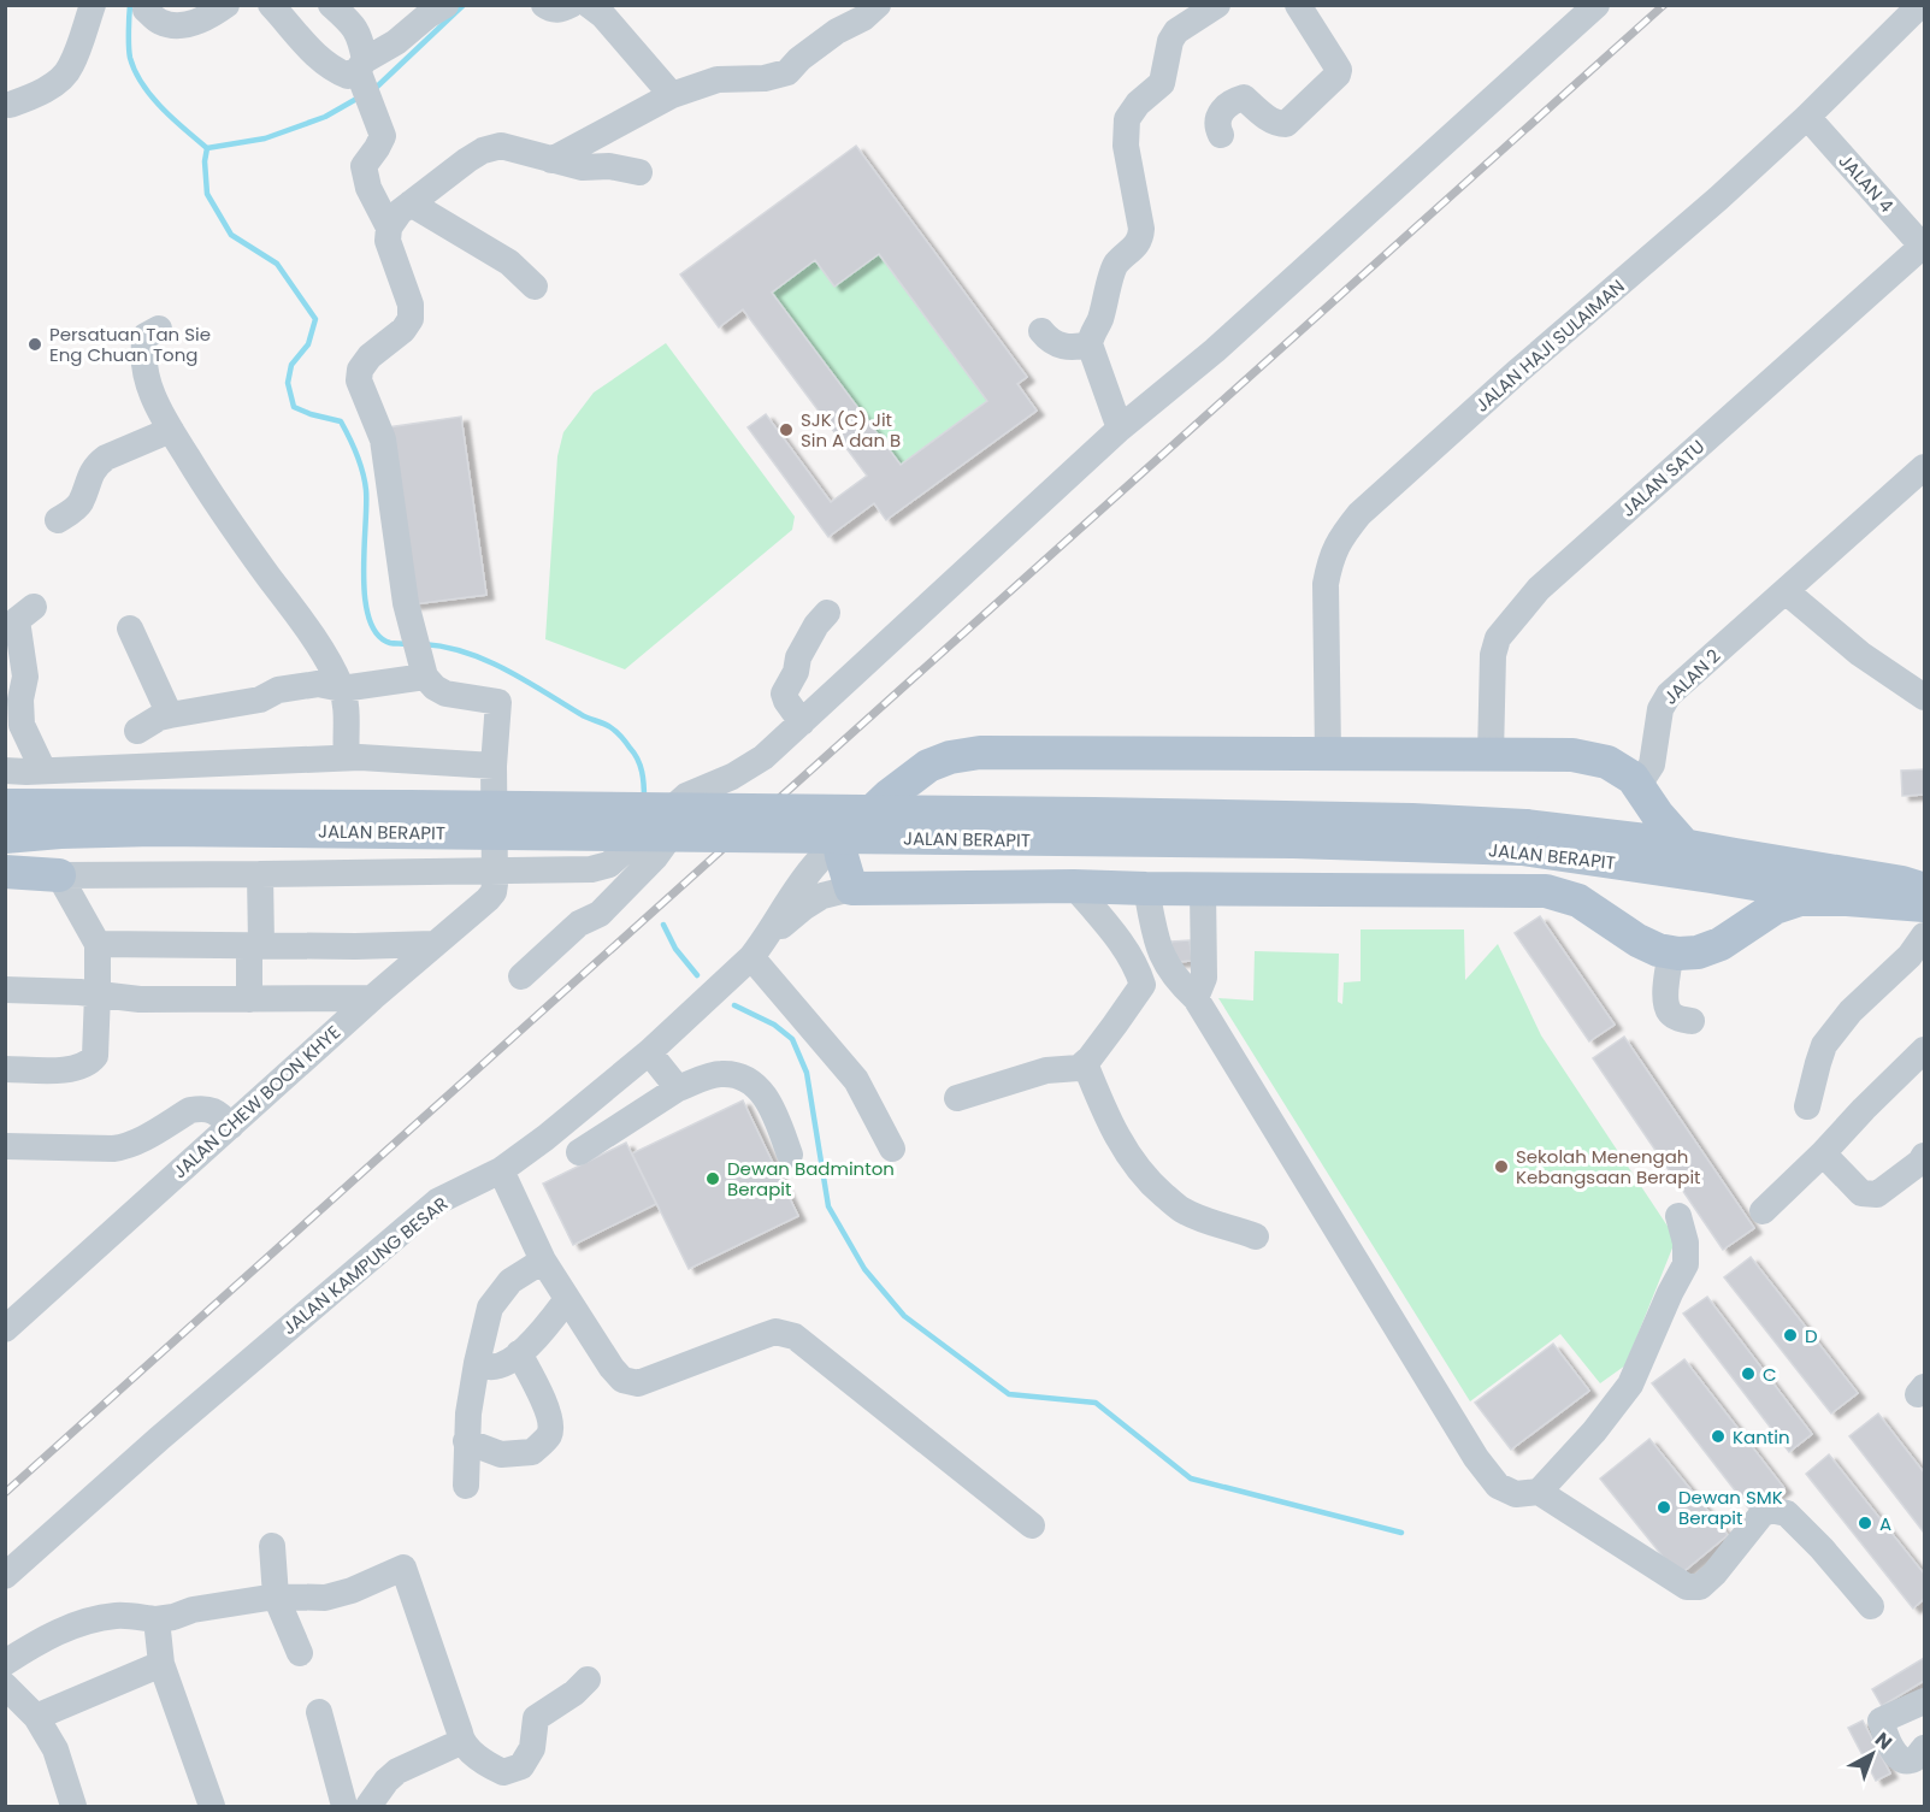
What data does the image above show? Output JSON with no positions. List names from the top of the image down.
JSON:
{
  "streets": {
    "main road": ["JALAN BERAPIT"],
    "street": [
      "JALAN 4",
      "JALAN HAJI SULAIMAN",
      "JALAN SATU",
      "JALAN 2",
      "JALAN CHEW BOON KHYE",
      "JALAN KAMPUNG BESAR"
    ]
  },
  "crossings": [
    ["JALAN 4", "JALAN HAJI SULAIMAN"],
    ["JALAN 4", "JALAN SATU"]
  ],
  "places": [
    "Persatuan Tan Sie Eng Chuan Tong",
    "SJK (C) Jit Sin A dan B",
    "Sekolah Menengah Kebangsaan Berapit",
    "Dewan Badminton Berapit",
    "D",
    "C",
    "Kantin",
    "Dewan SMK Berapit",
    "A"
  ],
  "north": "top right"
}
